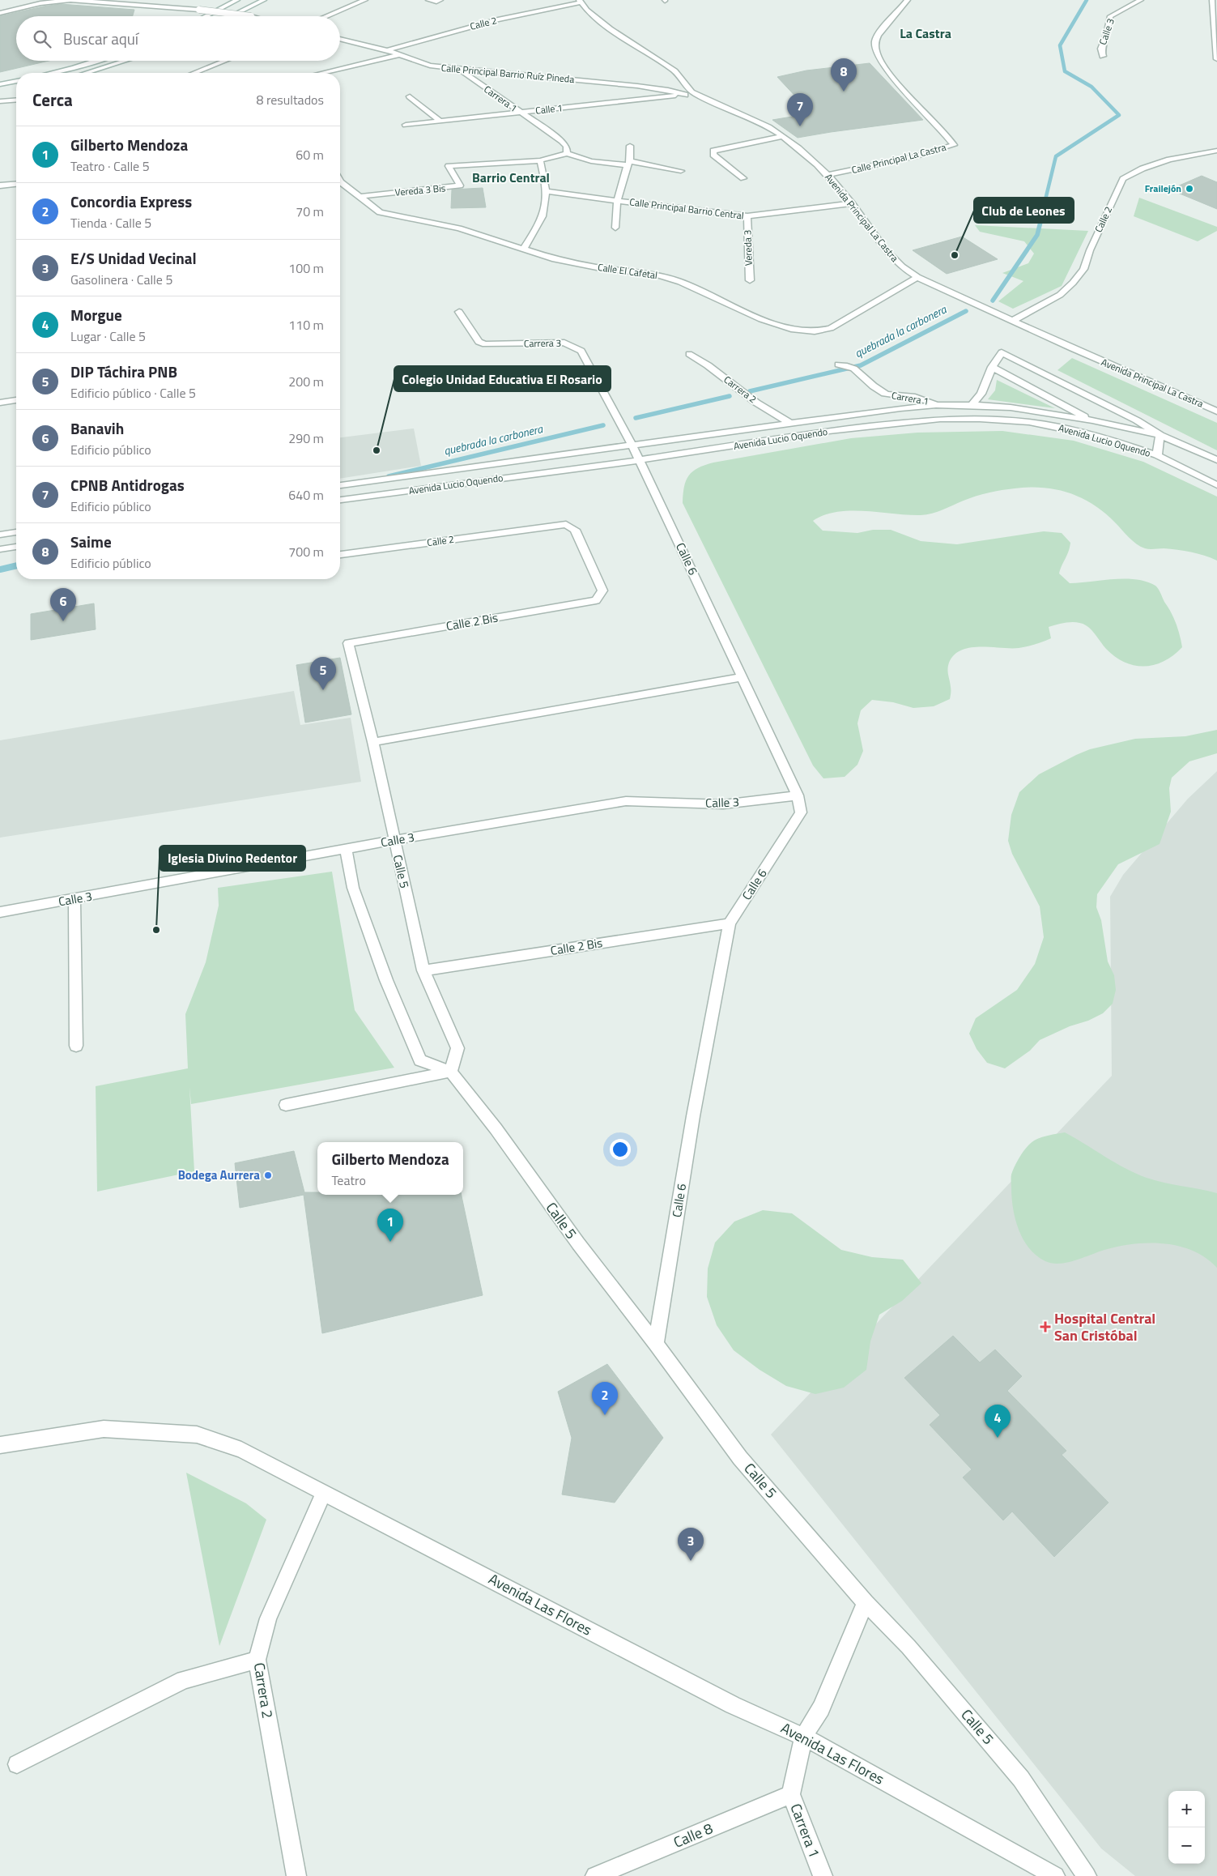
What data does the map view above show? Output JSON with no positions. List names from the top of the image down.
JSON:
{
  "streets": {
    "street": [
      "Calle 2",
      "Calle 3",
      "Calle Principal Barrio Ruíz Pineda",
      "Carrera 1",
      "Calle 1",
      "Calle Principal La Castra",
      "Vereda 3 Bis",
      "Calle Principal Barrio Central",
      "Avenida Principal La Castra",
      "Vereda 3",
      "Calle El Cafetal",
      "Carrera 3",
      "Carrera 2",
      "Avenida Lucio Oquendo",
      "Calle 6",
      "Calle 2 Bis",
      "Calle 5",
      "Avenida Las Flores",
      "Calle 8"
    ]
  },
  "crossings": [
    ["Calle 2", "Calle Principal Barrio Ruíz Pineda"],
    ["Calle 2", "Avenida Principal La Castra"],
    ["Calle 2", "Calle 2 Bis"],
    ["Calle 3", "Calle 6"],
    ["Calle 3", "Calle 5"],
    ["Calle Principal Barrio Ruíz Pineda", "Carrera 1"],
    ["Calle Principal Barrio Ruíz Pineda", "Calle 1"],
    ["Carrera 1", "Calle 1"],
    ["Carrera 1", "Avenida Lucio Oquendo"],
    ["Carrera 1", "Avenida Las Flores"],
    ["Carrera 1", "Calle 8"],
    ["Calle 1", "Avenida Principal La Castra"],
    ["Calle Principal La Castra", "Avenida Principal La Castra"],
    ["Vereda 3 Bis", "Calle El Cafetal"],
    ["Calle Principal Barrio Central", "Avenida Principal La Castra"],
    ["Calle Principal Barrio Central", "Vereda 3"],
    ["Avenida Principal La Castra", "Calle El Cafetal"],
    ["Carrera 3", "Avenida Lucio Oquendo"],
    ["Carrera 2", "Avenida Lucio Oquendo"],
    ["Carrera 2", "Avenida Las Flores"],
    ["Avenida Lucio Oquendo", "Calle 6"],
    ["Calle 6", "Calle 2 Bis"],
    ["Calle 6", "Calle 5"],
    ["Calle 2 Bis", "Calle 5"]
  ],
  "districts": ["La Castra", "Barrio Central"],
  "water": ["quebrada la carbonera"],
  "places": {
    "other": [
      "Frailejón",
      "Club de Leones",
      "Colegio Unidad Educativa El Rosario",
      "Iglesia Divino Redentor",
      "Bodega Aurrera"
    ],
    "health": ["Hospital Central San Cristóbal"]
  },
  "page": {
    "search": "Buscar aquí",
    "pins": [
      "8",
      "7",
      "6",
      "5",
      "1",
      "2",
      "4",
      "3"
    ],
    "heading": ["Cerca", "8 resultados"],
    "list": [
      {
        "mark": "1",
        "name": "Gilberto Mendoza",
        "note": "Teatro · Calle 5",
        "value": "60 m"
      },
      {
        "mark": "2",
        "name": "Concordia Express",
        "note": "Tienda · Calle 5",
        "value": "70 m"
      },
      {
        "mark": "3",
        "name": "E/S Unidad Vecinal",
        "note": "Gasolinera · Calle 5",
        "value": "100 m"
      },
      {
        "mark": "4",
        "name": "Morgue",
        "note": "Lugar · Calle 5",
        "value": "110 m"
      },
      {
        "mark": "5",
        "name": "DIP Táchira PNB",
        "note": "Edificio público · Calle 5",
        "value": "200 m"
      },
      {
        "mark": "6",
        "name": "Banavih",
        "note": "Edificio público",
        "value": "290 m"
      },
      {
        "mark": "7",
        "name": "CPNB Antidrogas",
        "note": "Edificio público",
        "value": "640 m"
      },
      {
        "mark": "8",
        "name": "Saime",
        "note": "Edificio público",
        "value": "700 m"
      }
    ],
    "popup": ["Gilberto Mendoza", "Teatro"],
    "map_buttons": ["+", "−"]
  }
}
